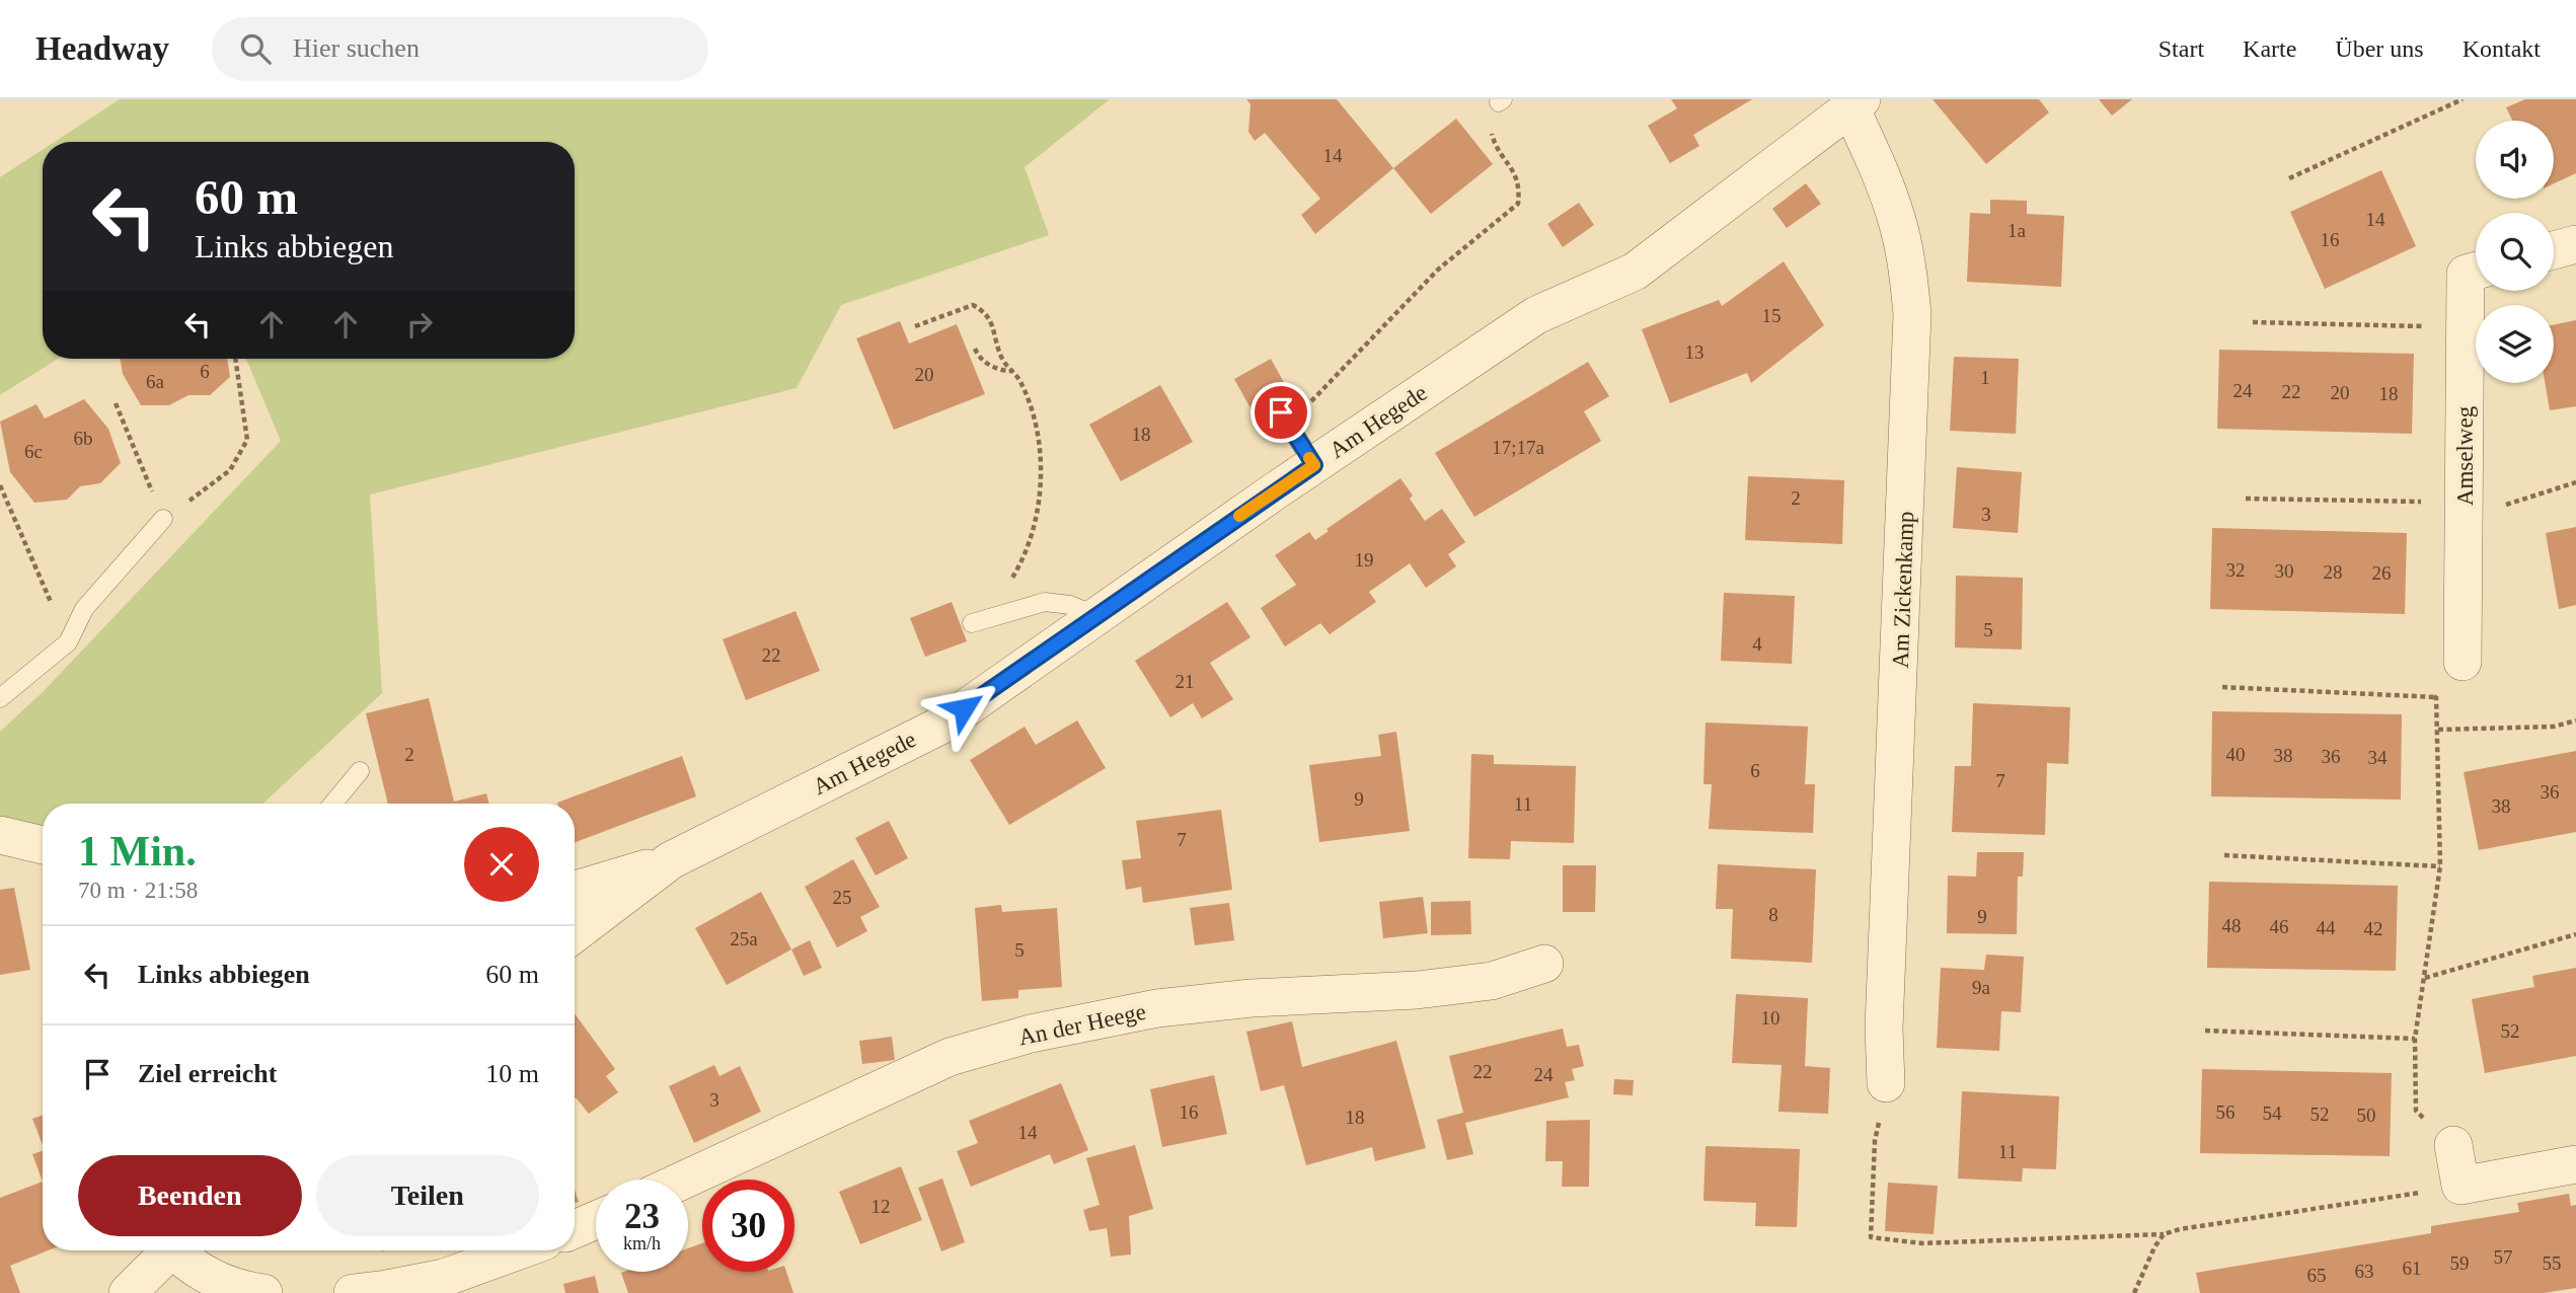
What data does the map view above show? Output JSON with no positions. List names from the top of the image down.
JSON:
{
  "streets": {
    "street": [
      "Am Hegede",
      "Amselweg",
      "Am Zickenkamp",
      "An der Heege"
    ]
  },
  "crossings": [
    ["Am Hegede", "Am Zickenkamp"]
  ],
  "house_numbers": [
    "14",
    "14",
    "1a",
    "16",
    "15",
    "13",
    "6",
    "20",
    "1",
    "6a",
    "24",
    "22",
    "20",
    "18",
    "18",
    "6b",
    "17;17a",
    "6c",
    "2",
    "3",
    "19",
    "32",
    "30",
    "28",
    "26",
    "5",
    "4",
    "22",
    "21",
    "2",
    "40",
    "38",
    "36",
    "34",
    "6",
    "7",
    "36",
    "9",
    "11",
    "38",
    "7",
    "25",
    "8",
    "9",
    "48",
    "46",
    "44",
    "42",
    "25a",
    "5",
    "9a",
    "10",
    "52",
    "22",
    "24",
    "3",
    "16",
    "56",
    "54",
    "52",
    "50",
    "18",
    "14",
    "11",
    "12",
    "57",
    "59",
    "55",
    "61",
    "63",
    "65"
  ],
  "page": {
    "header": "Headway",
    "search": "Hier suchen",
    "nav": [
      "Start",
      "Karte",
      "Über uns",
      "Kontakt"
    ],
    "turn": ["60 m", "Links abbiegen"],
    "heading": ["1 Min.", "70 m · 21:58"],
    "list": [
      {
        "name": "Links abbiegen",
        "value": "60 m"
      },
      {
        "name": "Ziel erreicht",
        "value": "10 m"
      }
    ],
    "buttons": ["Beenden", "Teilen"],
    "speed": "23 km/h",
    "limit": "30"
  }
}
